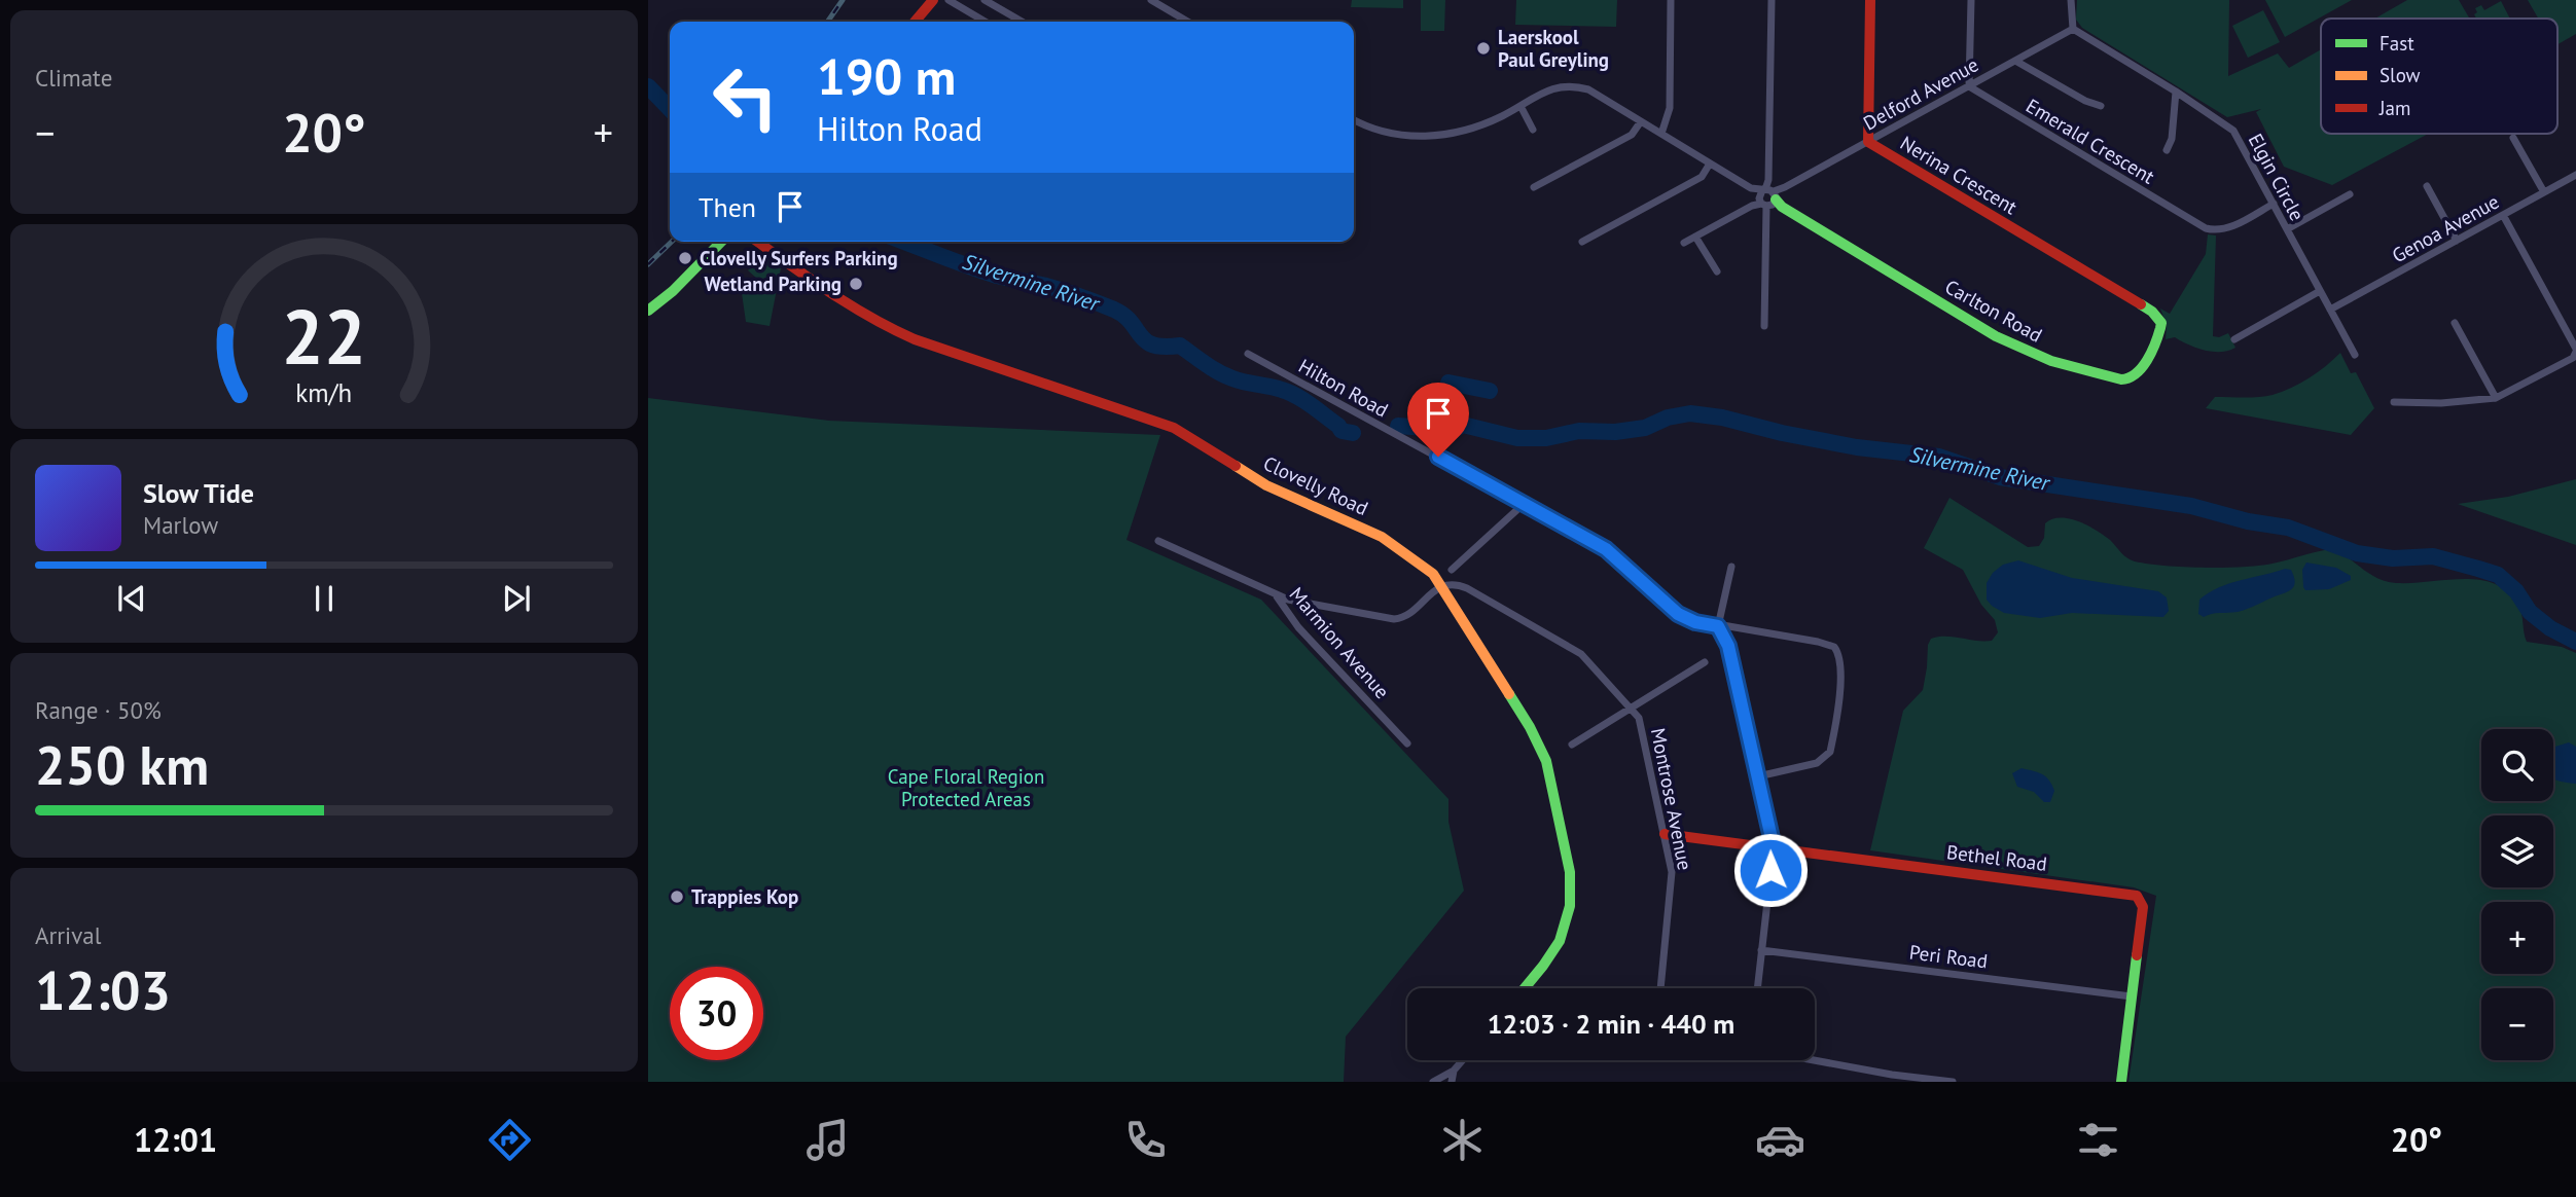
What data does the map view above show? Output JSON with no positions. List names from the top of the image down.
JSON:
{
  "streets": {
    "street": [
      "Delford Avenue",
      "Emerald Crescent",
      "Nerina Crescent",
      "Elgin Circle",
      "Genoa Avenue",
      "Carlton Road",
      "Hilton Road",
      "Clovelly Road",
      "Marmion Avenue",
      "Montrose Avenue",
      "Bethel Road",
      "Peri Road"
    ]
  },
  "crossings": [
    ["Delford Avenue", "Emerald Crescent"],
    ["Delford Avenue", "Nerina Crescent"],
    ["Delford Avenue", "Elgin Circle"],
    ["Delford Avenue", "Carlton Road"],
    ["Emerald Crescent", "Elgin Circle"],
    ["Nerina Crescent", "Carlton Road"],
    ["Elgin Circle", "Genoa Avenue"],
    ["Clovelly Road", "Montrose Avenue"],
    ["Montrose Avenue", "Bethel Road"],
    ["Bethel Road", "Peri Road"]
  ],
  "water": ["Silvermine River"],
  "parks": ["Cape Floral Region Protected Areas"],
  "places": [
    "Laerskool Paul Greyling",
    "Clovelly Surfers Parking",
    "Wetland Parking",
    "Trappies Kop"
  ],
  "legend": ["Fast", "Slow", "Jam"],
  "page": {
    "tile": [
      "Climate",
      ["Range · 50%", "250 km"],
      ["Arrival", "12:03"]
    ],
    "turn": ["190 m", "Hilton Road"],
    "heat": ["−", "20°", "+"],
    "then": "Then",
    "song": ["Slow Tide", "Marlow"],
    "map_buttons": ["+", "−"],
    "limit": "30",
    "trip": "12:03 · 2 min · 440 m",
    "tabs": ["12:01", "20°"],
    "gauge": ["22", "km/h"]
  }
}
